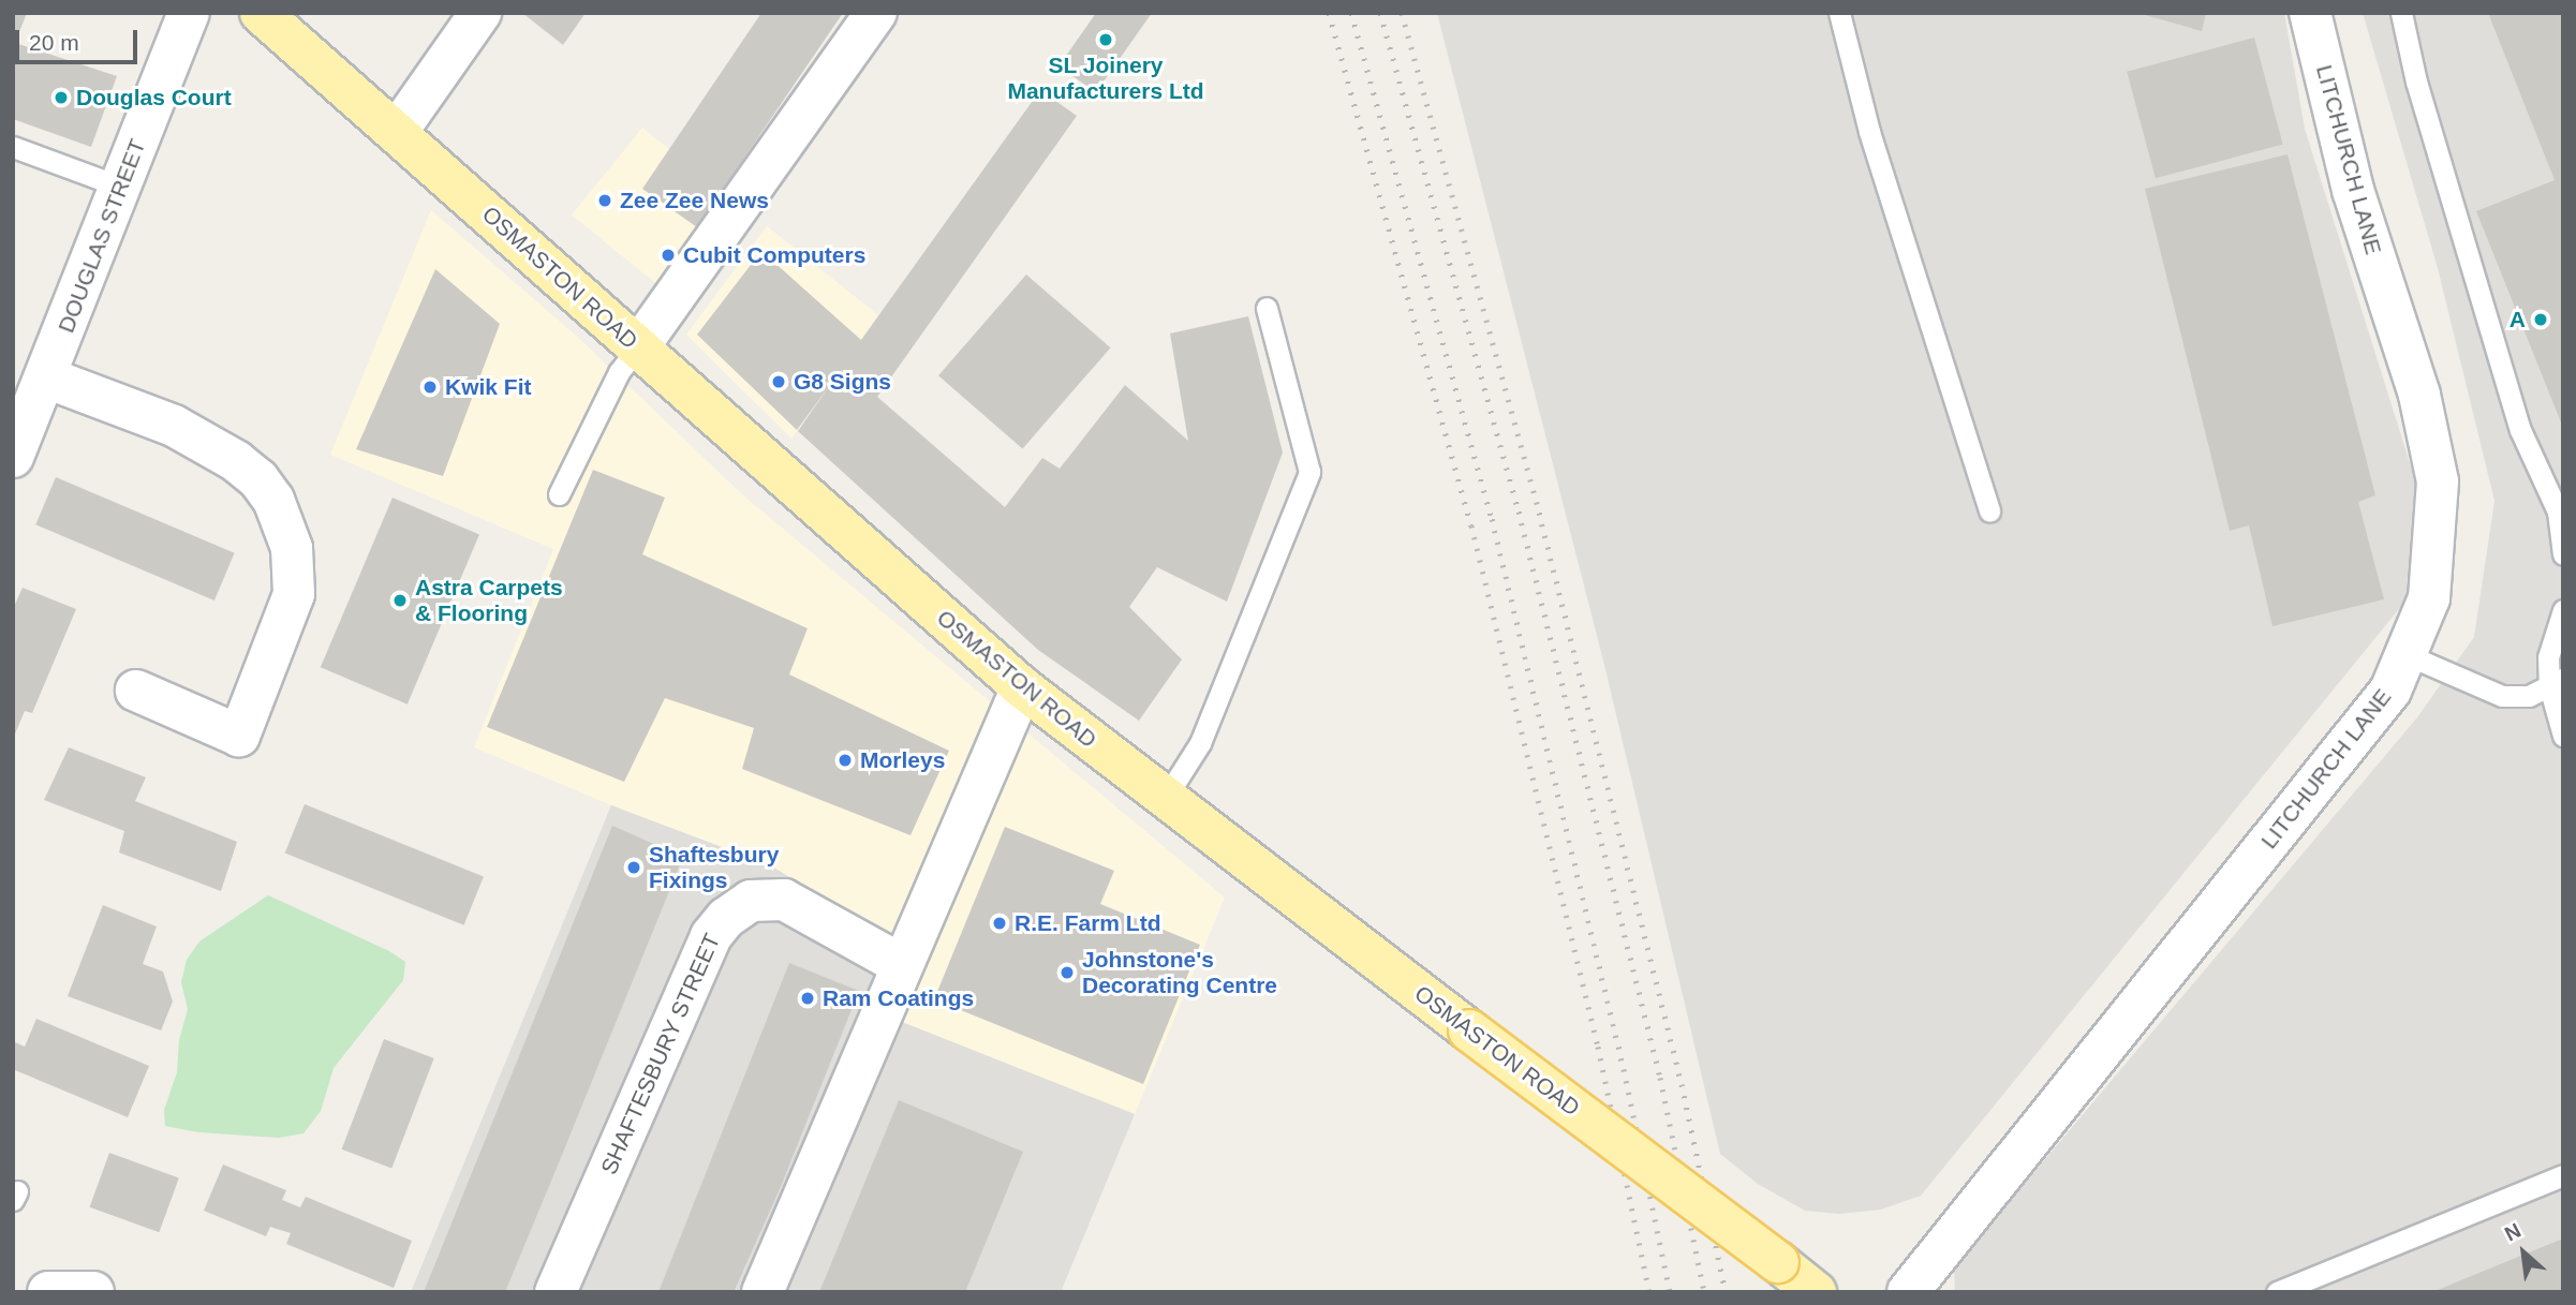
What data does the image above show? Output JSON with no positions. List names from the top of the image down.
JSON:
{
  "streets": {
    "main road": ["OSMASTON ROAD"],
    "street": ["LITCHURCH LANE", "DOUGLAS STREET", "SHAFTESBURY STREET"]
  },
  "places": [
    "SL Joinery Manufacturers Ltd",
    "Douglas Court",
    "Zee Zee News",
    "Cubit Computers",
    "A",
    "G8 Signs",
    "Kwik Fit",
    "Astra Carpets & Flooring",
    "Morleys",
    "Shaftesbury Fixings",
    "R.E. Farm Ltd",
    "Johnstone's Decorating Centre",
    "Ram Coatings"
  ],
  "scale_bar": "20 m",
  "north": "top left"
}
